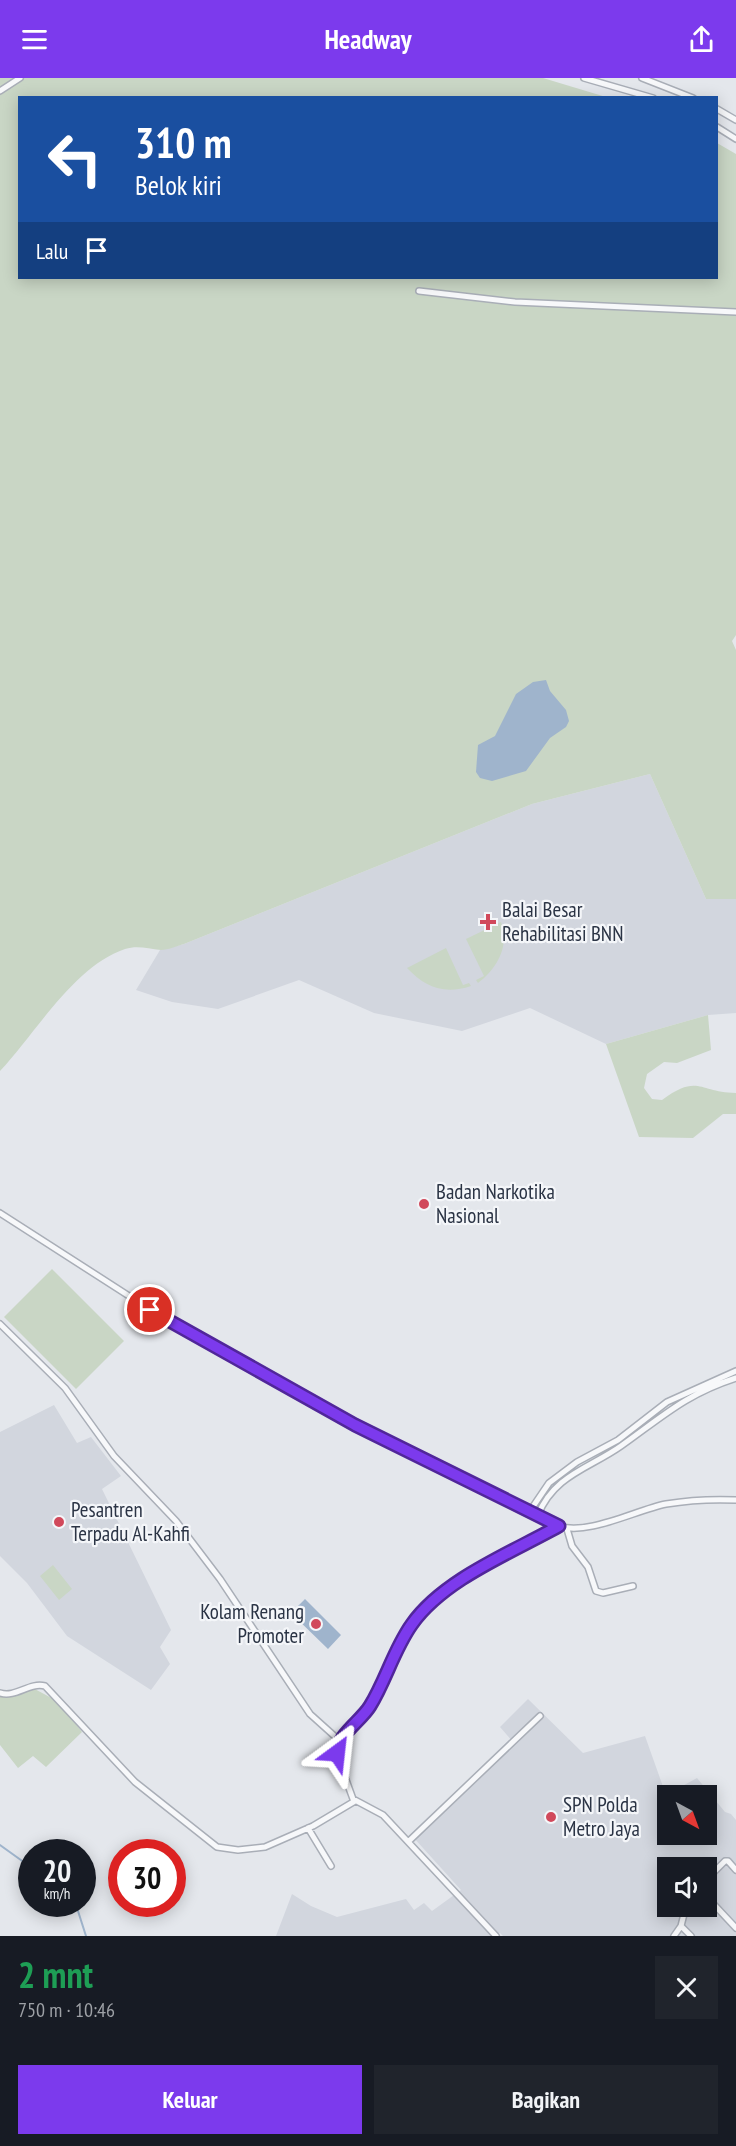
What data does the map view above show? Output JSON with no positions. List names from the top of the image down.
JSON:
{
  "places": {
    "health": ["Balai Besar Rehabilitasi BNN"],
    "other": [
      "Badan Narkotika Nasional",
      "Pesantren Terpadu Al-Kahfi",
      "Kolam Renang Promoter",
      "SPN Polda Metro Jaya"
    ]
  },
  "north": "bottom right",
  "page": {
    "header": "Headway",
    "turn": ["310 m", "Belok kiri"],
    "then": "Lalu",
    "speed": "20 km/h",
    "limit": "30",
    "heading": ["2 mnt", "750 m · 10:46"],
    "buttons": ["Keluar", "Bagikan"]
  }
}
